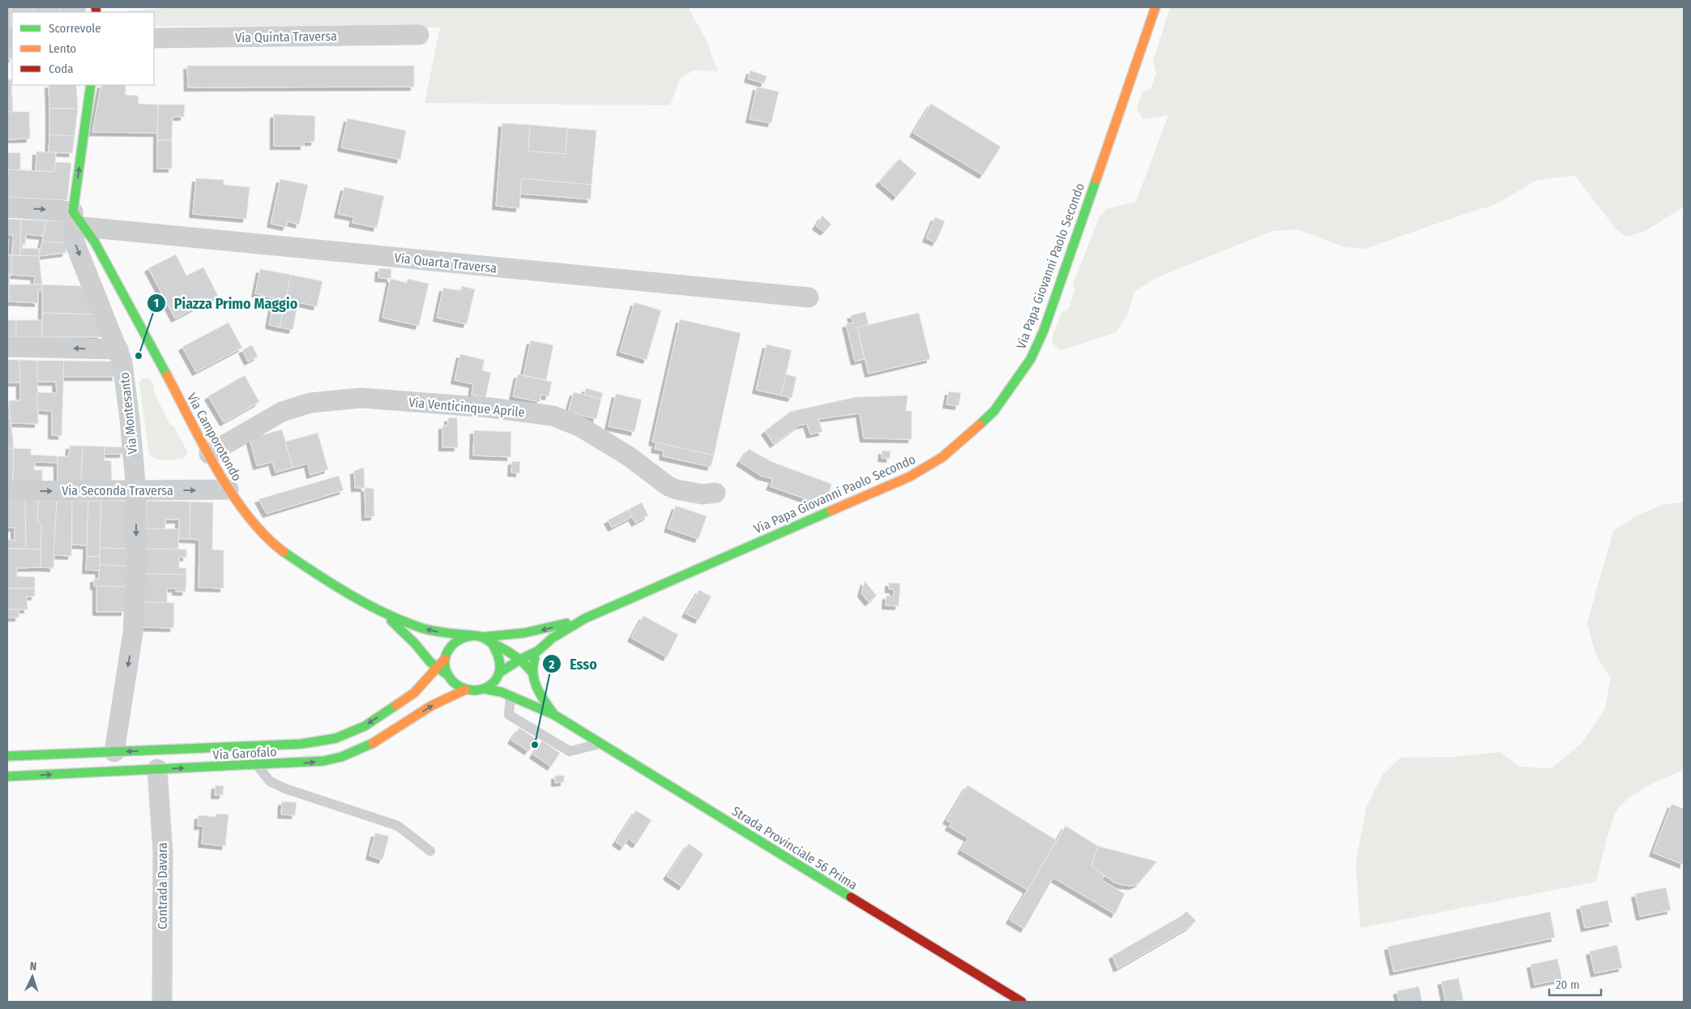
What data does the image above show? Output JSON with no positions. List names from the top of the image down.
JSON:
{
  "streets": {
    "main road": [
      "Via Papa Giovanni Paolo Secondo",
      "Via Montesanto",
      "Via Camporotondo",
      "Via Garofalo",
      "Strada Provinciale 56 Prima"
    ],
    "street": [
      "Via Quinta Traversa",
      "Via Quarta Traversa",
      "Via Venticinque Aprile",
      "Via Seconda Traversa",
      "Contrada Davara"
    ]
  },
  "crossings": [
    ["Via Quarta Traversa", "Via Montesanto"],
    ["Via Quarta Traversa", "Via Camporotondo"],
    ["Via Venticinque Aprile", "Via Camporotondo"],
    ["Via Montesanto", "Via Camporotondo"],
    ["Via Montesanto", "Via Seconda Traversa"],
    ["Via Montesanto", "Via Garofalo"],
    ["Via Camporotondo", "Via Seconda Traversa"],
    ["Via Garofalo", "Contrada Davara"]
  ],
  "places": ["Piazza Primo Maggio", "Esso"],
  "legend": ["Scorrevole", "Lento", "Coda"],
  "scale_bar": "20 m",
  "north": "top"
}
